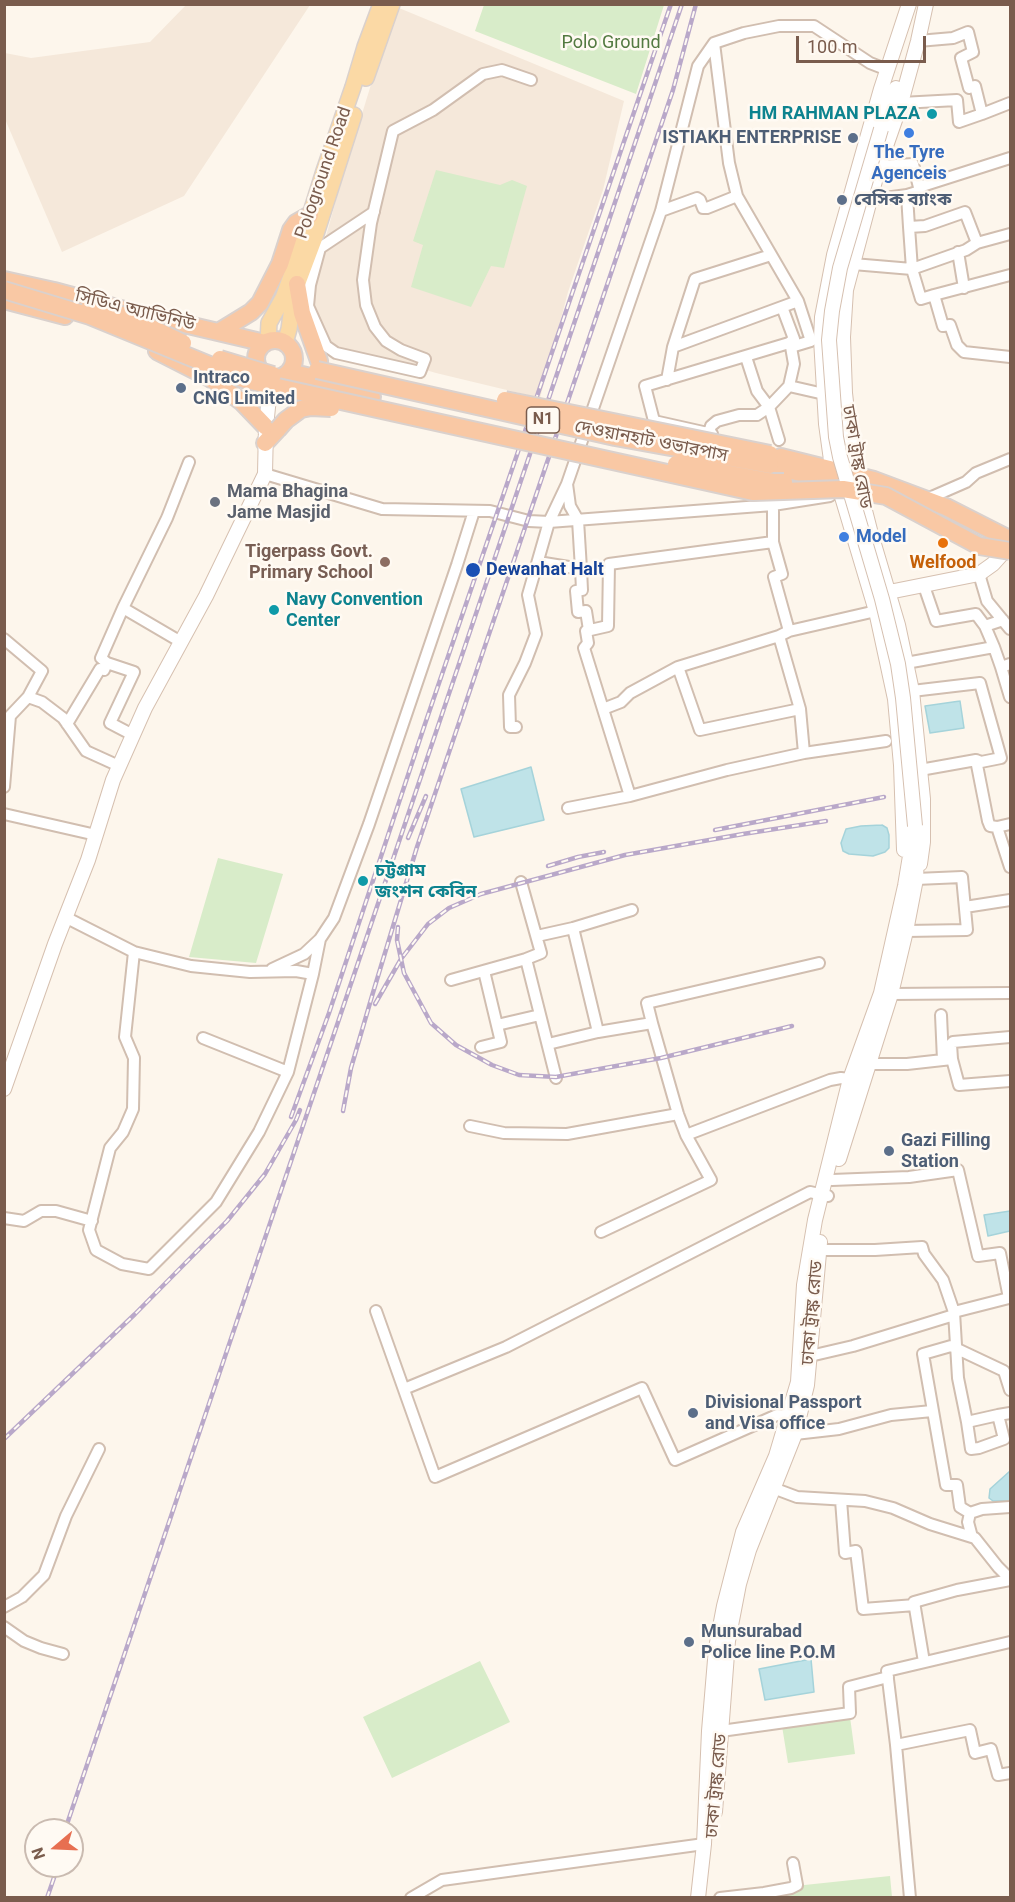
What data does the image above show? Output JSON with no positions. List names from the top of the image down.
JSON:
{
  "streets": {
    "highway": ["সিডিএ অ্যাভিনিউ", "N1", "দেওয়ানহাট ওভারপাস"],
    "main road": ["Pologround Road", "ঢাকা ট্রাঙ্ক রোড"]
  },
  "crossings": [
    ["Pologround Road", "সিডিএ অ্যাভিনিউ"],
    ["Pologround Road", "N1"],
    ["সিডিএ অ্যাভিনিউ", "N1"],
    ["N1", "দেওয়ানহাট ওভারপাস"],
    ["N1", "ঢাকা ট্রাঙ্ক রোড"],
    ["দেওয়ানহাট ওভারপাস", "ঢাকা ট্রাঙ্ক রোড"]
  ],
  "parks": ["Polo Ground"],
  "places": [
    "HM RAHMAN PLAZA",
    "The Tyre Agenceis",
    "ISTIAKH ENTERPRISE",
    "বেসিক ব্যাংক",
    "Intraco CNG Limited",
    "Mama Bhagina Jame Masjid",
    "Model",
    "Welfood",
    "Tigerpass Govt. Primary School",
    "Dewanhat Halt",
    "Navy Convention Center",
    "চট্টগ্রাম জংশন কেবিন",
    "Gazi Filling Station",
    "Divisional Passport and Visa office",
    "Munsurabad Police line P.O.M"
  ],
  "scale_bar": "100 m",
  "north": "left"
}
